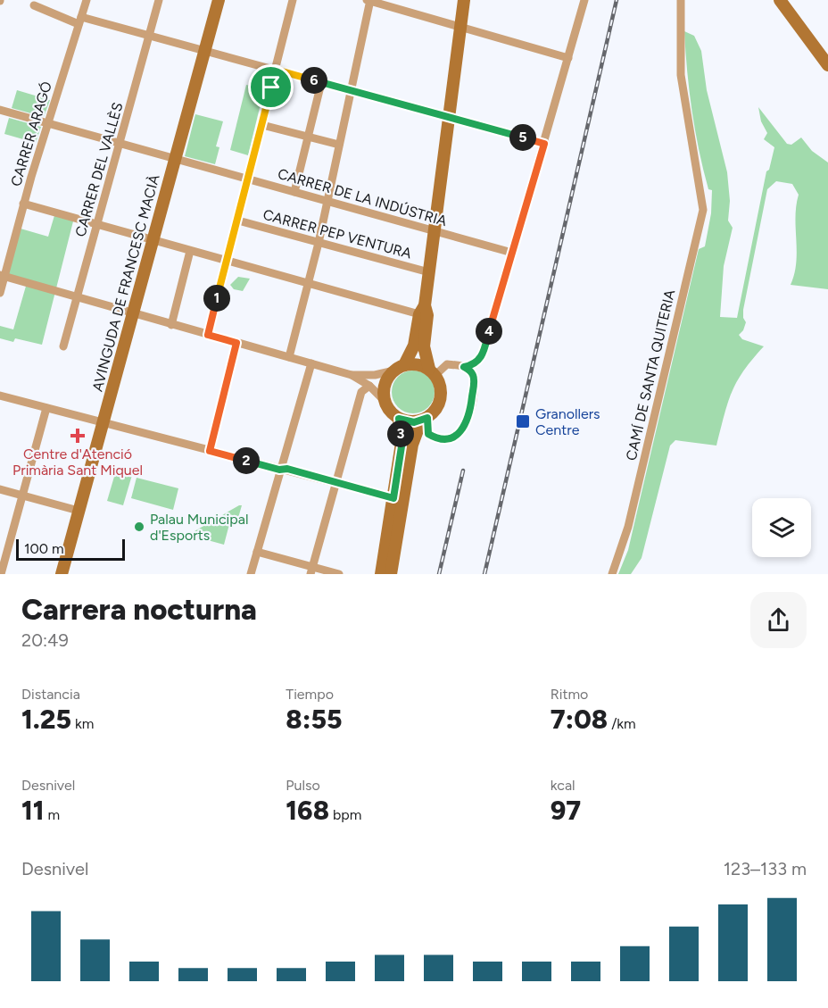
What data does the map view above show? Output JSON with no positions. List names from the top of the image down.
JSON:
{
  "streets": {
    "street": [
      "CARRER ARAGÓ",
      "CARRER DEL VALLÈS",
      "CARRER DE LA INDÚSTRIA",
      "CARRER PEP VENTURA",
      "AVINGUDA DE FRANCESC MACIÀ",
      "CAMÍ DE SANTA QUITERIA"
    ]
  },
  "crossings": [
    ["CARRER ARAGÓ", "CARRER DE LA INDÚSTRIA"],
    ["CARRER DEL VALLÈS", "CARRER DE LA INDÚSTRIA"],
    ["CARRER DE LA INDÚSTRIA", "AVINGUDA DE FRANCESC MACIÀ"]
  ],
  "places": {
    "transit": ["Granollers Centre"],
    "health": ["Centre d'Atenció Primària Sant Miquel"],
    "other": ["Palau Municipal d'Esports"]
  },
  "scale_bar": "100 m",
  "page": {
    "pins": [
      "6",
      "5",
      "1",
      "4",
      "3",
      "2"
    ],
    "scale": "100 m",
    "heading": ["Carrera nocturna", "20:49"],
    "stats": [
      ["Distancia", "1.25 km"],
      ["Tiempo", "8:55"],
      ["Ritmo", "7:08 /km"],
      ["Desnivel", "11 m"],
      ["Pulso", "168 bpm"],
      ["kcal", "97"]
    ],
    "chart": ["Desnivel", "123–133 m"]
  }
}
